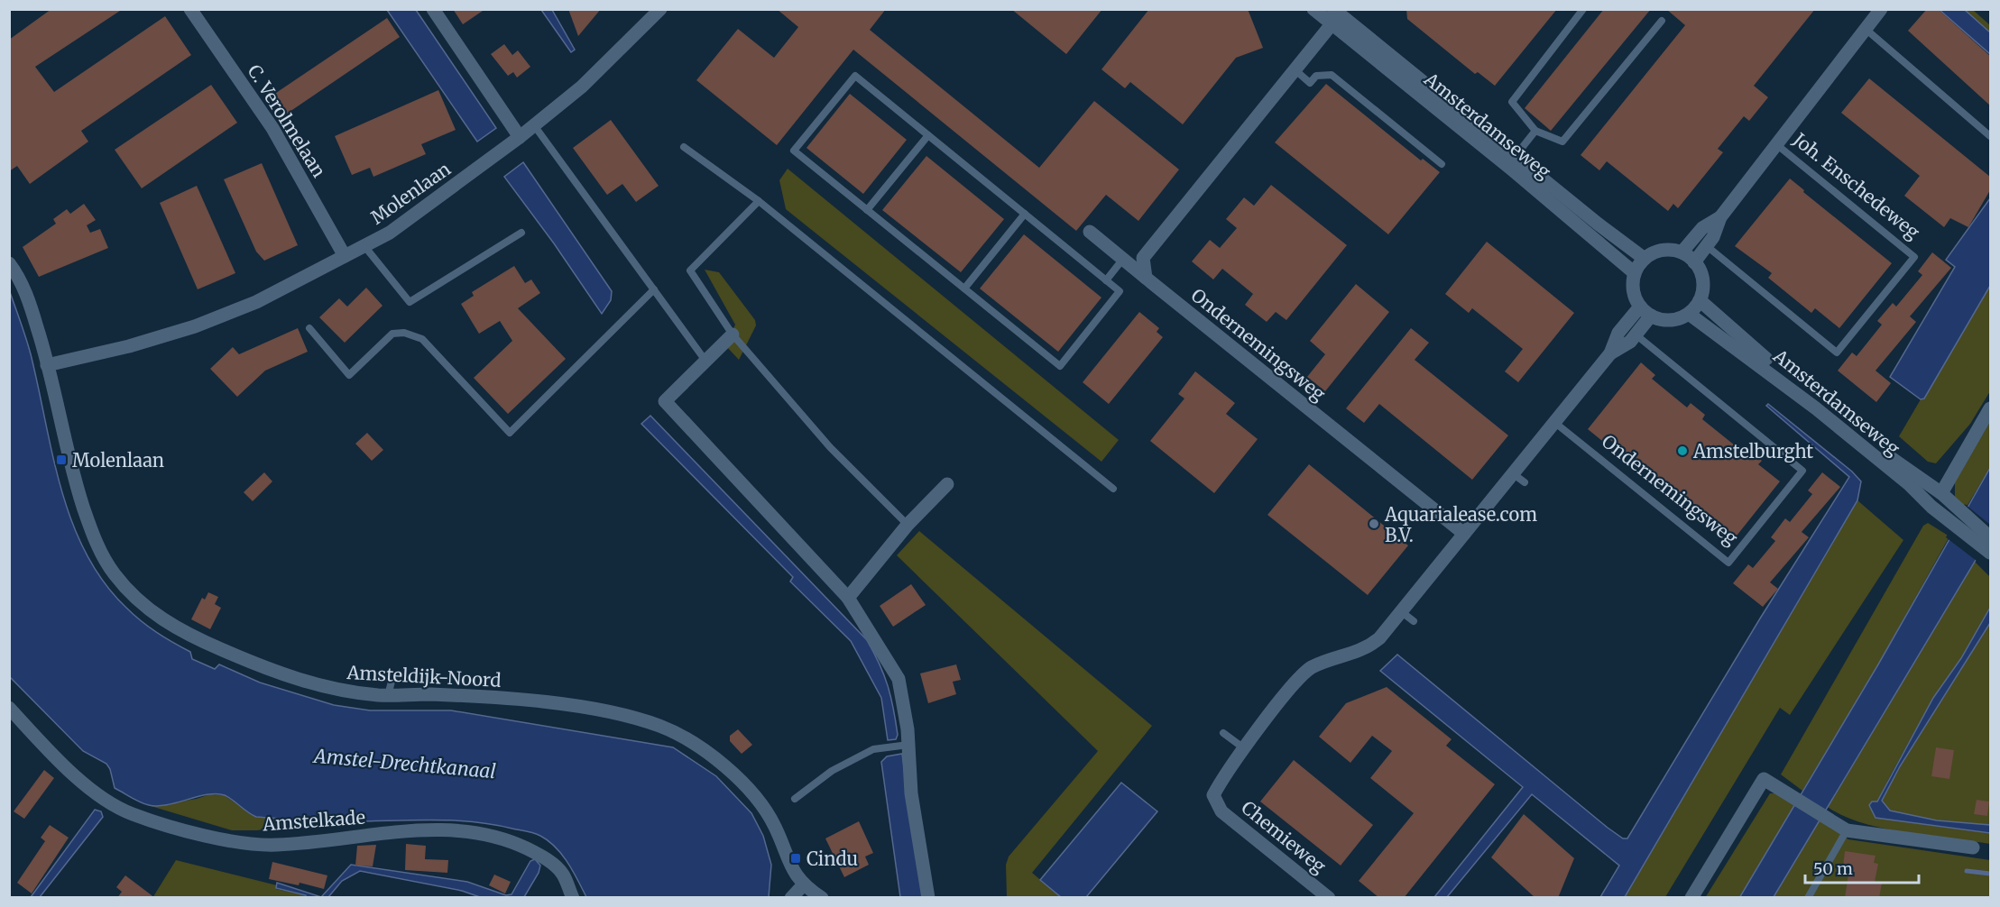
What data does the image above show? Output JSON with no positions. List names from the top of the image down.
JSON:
{
  "streets": {
    "street": [
      "C. Verolmelaan",
      "Amsterdamseweg",
      "Joh. Enschedeweg",
      "Molenlaan",
      "Ondernemingsweg",
      "Amsteldijk-Noord",
      "Amstelkade",
      "Chemieweg"
    ]
  },
  "crossings": [
    ["C. Verolmelaan", "Molenlaan"],
    ["Amsterdamseweg", "Joh. Enschedeweg"],
    ["Molenlaan", "Amsteldijk-Noord"],
    ["Ondernemingsweg", "Chemieweg"]
  ],
  "water": ["Amstel-Drechtkanaal"],
  "places": {
    "other": ["Amstelburght", "Aquarialease.com B.V."],
    "transit": ["Molenlaan", "Cindu"]
  },
  "scale_bar": "50 m"
}
